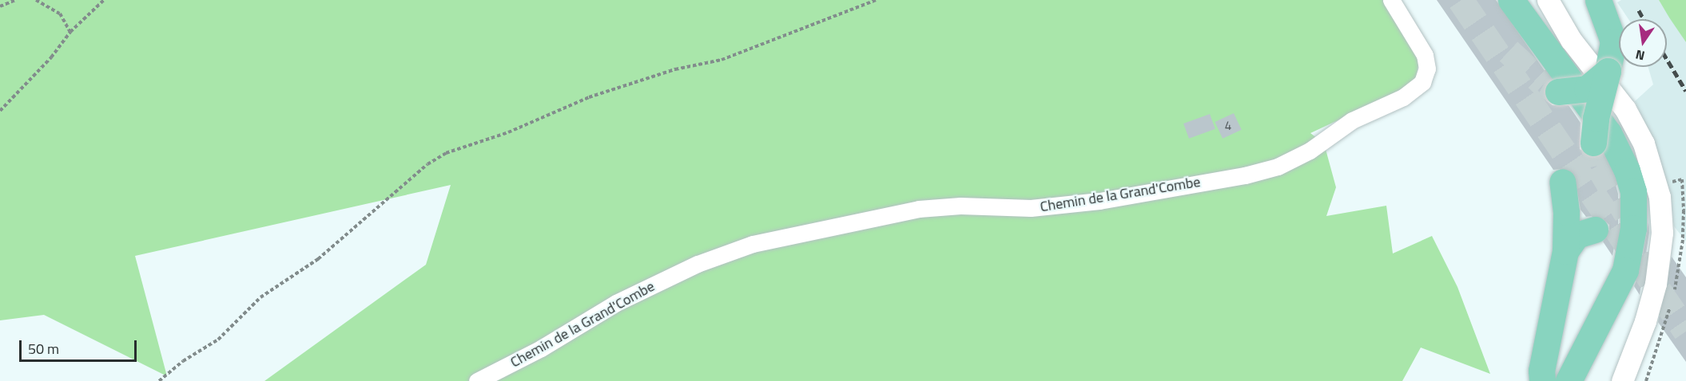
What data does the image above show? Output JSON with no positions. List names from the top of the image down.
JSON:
{
  "streets": {
    "street": ["Chemin de la Grand'Combe"]
  },
  "house_numbers": ["4"],
  "scale_bar": "50 m",
  "north": "bottom"
}
